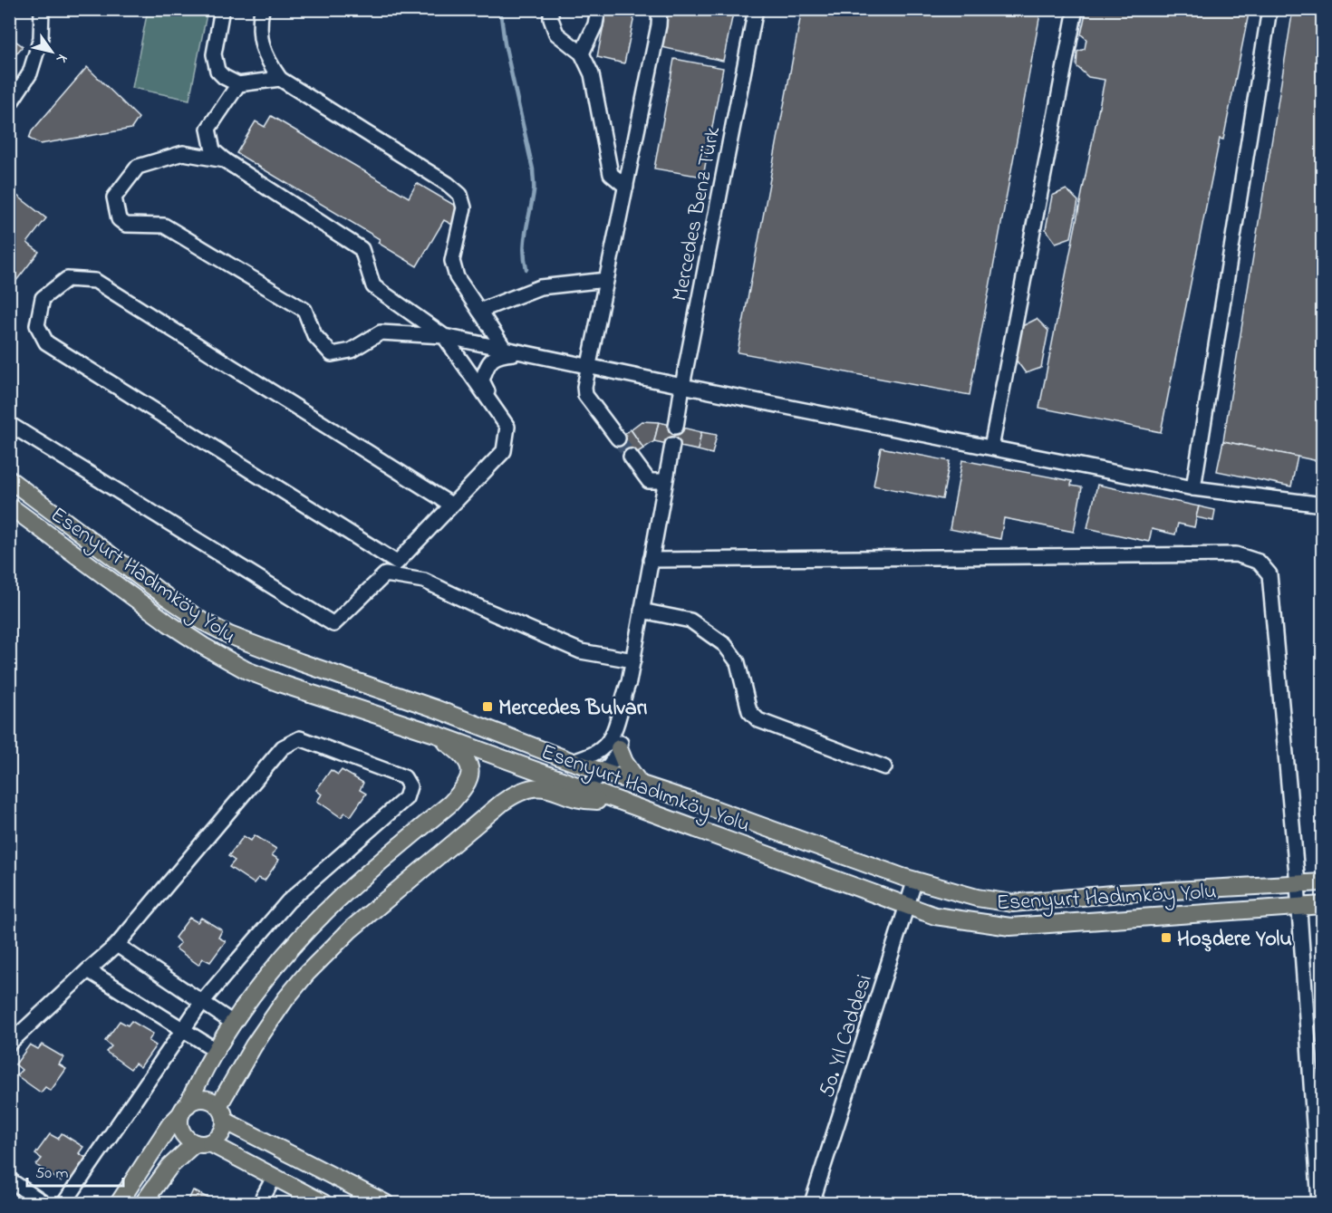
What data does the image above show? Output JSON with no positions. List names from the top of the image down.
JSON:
{
  "streets": {
    "main road": ["Esenyurt Hadımköy Yolu"],
    "street": ["Mercedes Benz Türk", "50. Yıl Caddesi"]
  },
  "crossings": [
    ["Esenyurt Hadımköy Yolu", "50. Yıl Caddesi"]
  ],
  "places": {
    "transit": ["Mercedes Bulvarı", "Hoşdere Yolu"]
  },
  "scale_bar": "50 m",
  "north": "bottom right"
}
